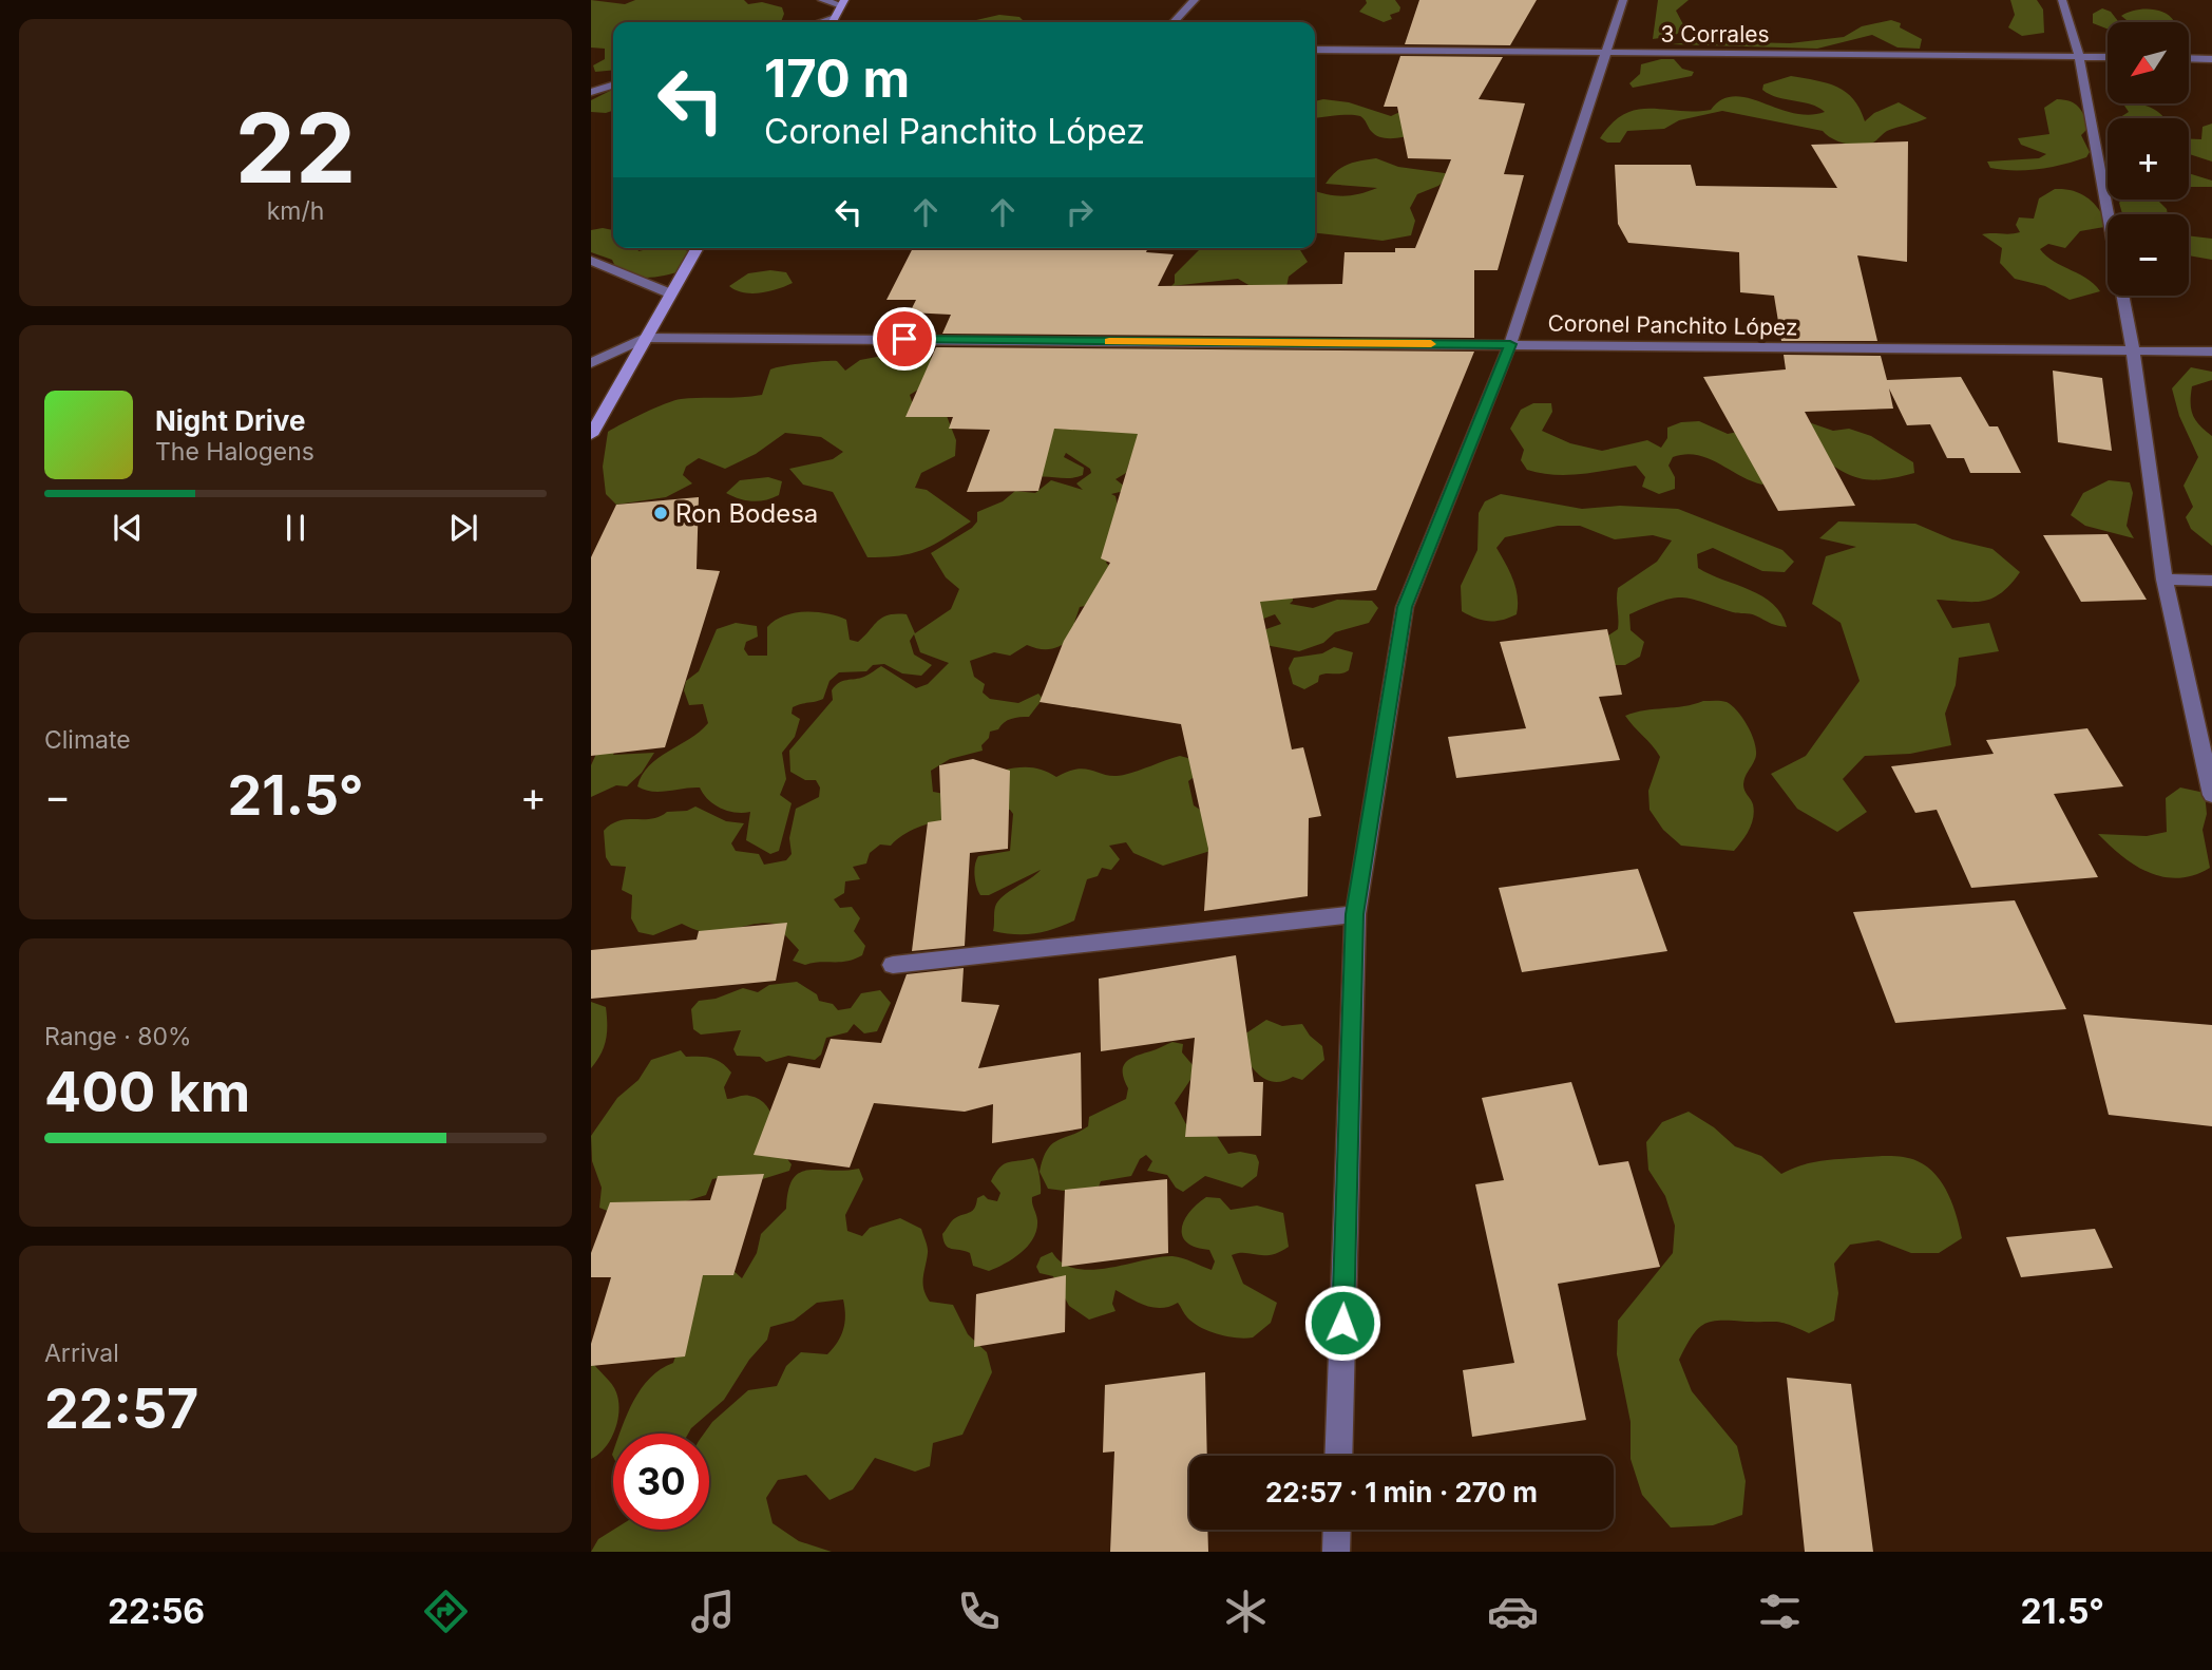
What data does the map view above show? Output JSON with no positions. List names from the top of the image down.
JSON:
{
  "streets": {
    "street": ["3 Corrales", "Coronel Panchito López"]
  },
  "places": ["Ron Bodesa"],
  "north": "bottom left",
  "page": {
    "tile": [
      ["22", "km/h"],
      "Climate",
      ["Range · 80%", "400 km"],
      ["Arrival", "22:57"]
    ],
    "map_buttons": ["+", "−"],
    "turn": ["170 m", "Coronel Panchito López"],
    "song": ["Night Drive", "The Halogens"],
    "heat": ["−", "21.5°", "+"],
    "limit": "30",
    "trip": "22:57 · 1 min · 270 m",
    "tabs": ["22:56", "21.5°"]
  }
}
